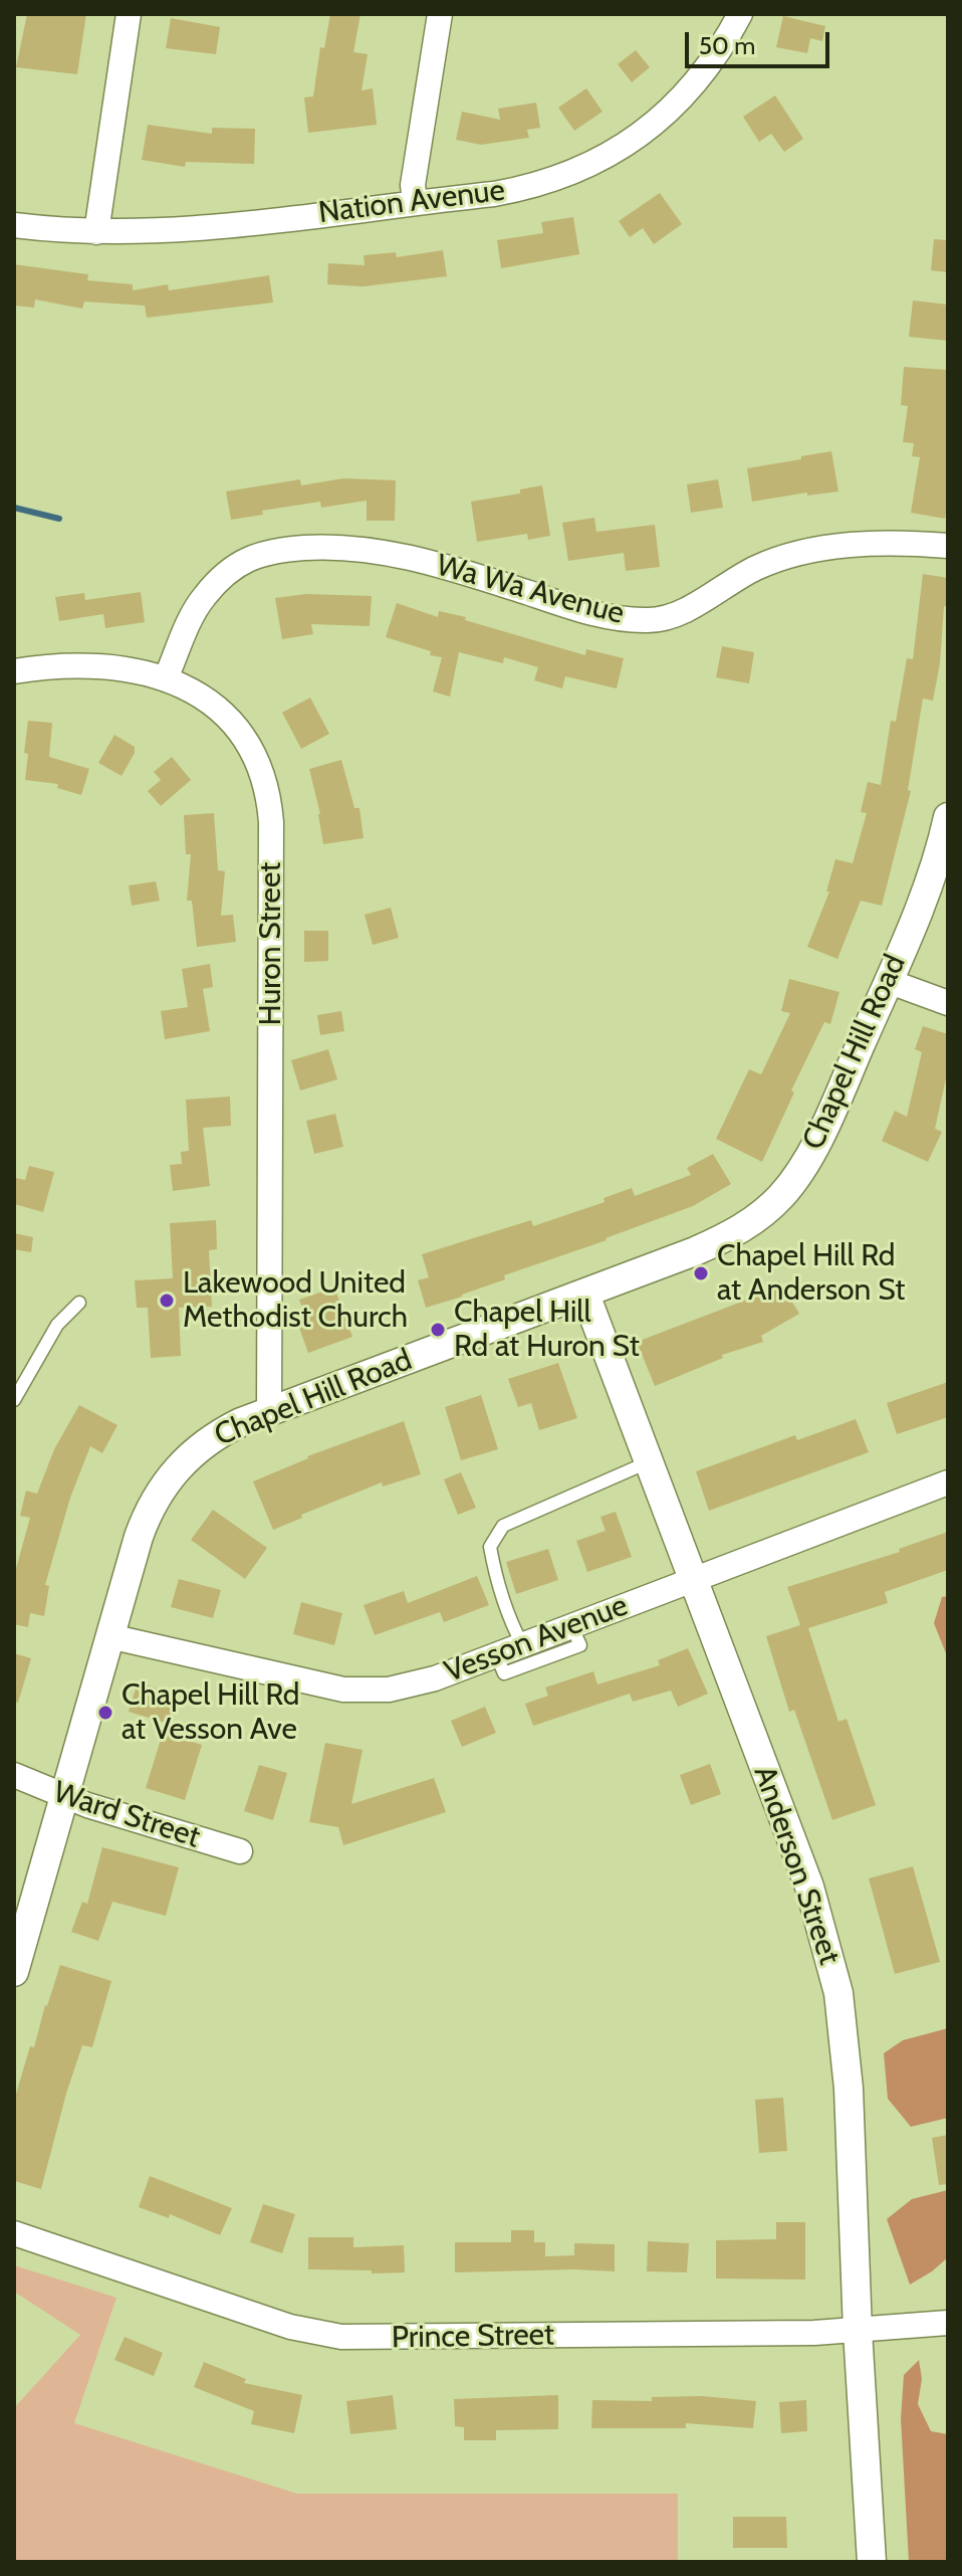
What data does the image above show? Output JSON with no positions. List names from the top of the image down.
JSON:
{
  "streets": {
    "street": [
      "Nation Avenue",
      "Wa Wa Avenue",
      "Huron Street",
      "Chapel Hill Road",
      "Vesson Avenue",
      "Ward Street",
      "Anderson Street",
      "Prince Street"
    ]
  },
  "crossings": [
    ["Wa Wa Avenue", "Huron Street"],
    ["Huron Street", "Chapel Hill Road"],
    ["Chapel Hill Road", "Vesson Avenue"],
    ["Chapel Hill Road", "Ward Street"],
    ["Chapel Hill Road", "Anderson Street"],
    ["Vesson Avenue", "Anderson Street"],
    ["Anderson Street", "Prince Street"]
  ],
  "places": [
    "Chapel Hill Rd at Anderson St",
    "Lakewood United Methodist Church",
    "Chapel Hill Rd at Huron St",
    "Chapel Hill Rd at Vesson Ave"
  ],
  "scale_bar": "50 m"
}
